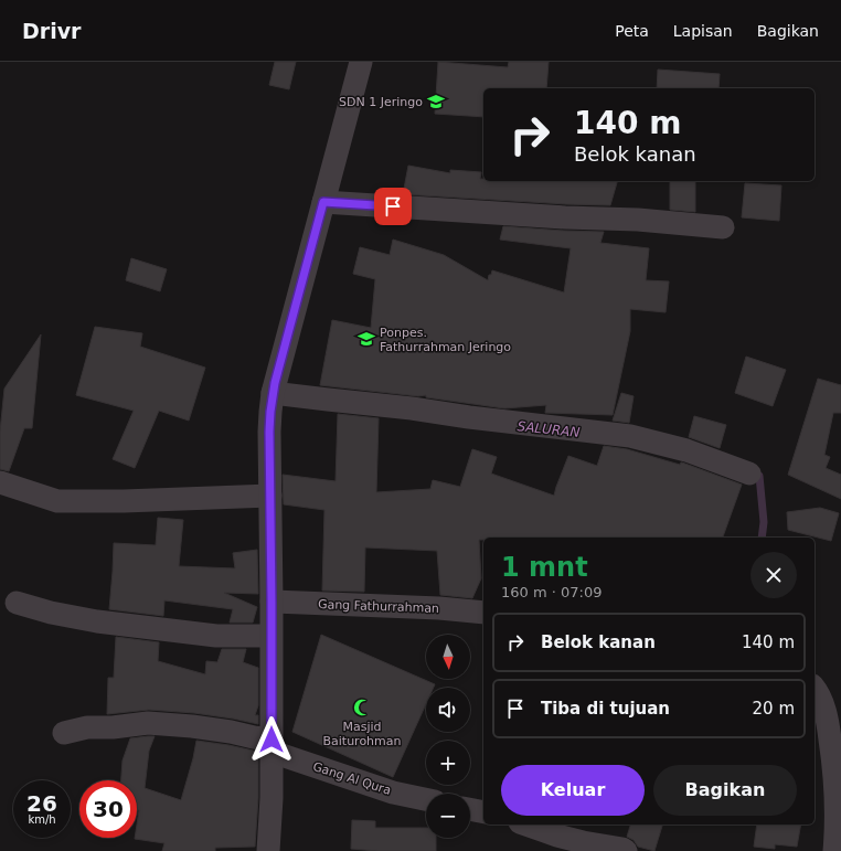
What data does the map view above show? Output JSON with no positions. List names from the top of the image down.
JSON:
{
  "streets": {
    "street": ["Gang Fathurrahman", "Gang Al Qura"]
  },
  "water": ["SALURAN"],
  "places": {
    "school or university": ["SDN 1 Jeringo", "Ponpes. Fathurrahman Jeringo"],
    "mosque": ["Masjid Baiturohman"]
  },
  "north": "bottom",
  "page": {
    "header": "Drivr",
    "nav": ["Peta", "Lapisan", "Bagikan"],
    "turn": ["140 m", "Belok kanan"],
    "heading": ["1 mnt", "160 m · 07:09"],
    "list": [
      {
        "name": "Belok kanan",
        "value": "140 m"
      },
      {
        "name": "Tiba di tujuan",
        "value": "20 m"
      }
    ],
    "map_buttons": ["+", "−"],
    "buttons": ["Keluar", "Bagikan"],
    "speed": "26 km/h",
    "limit": "30"
  }
}
